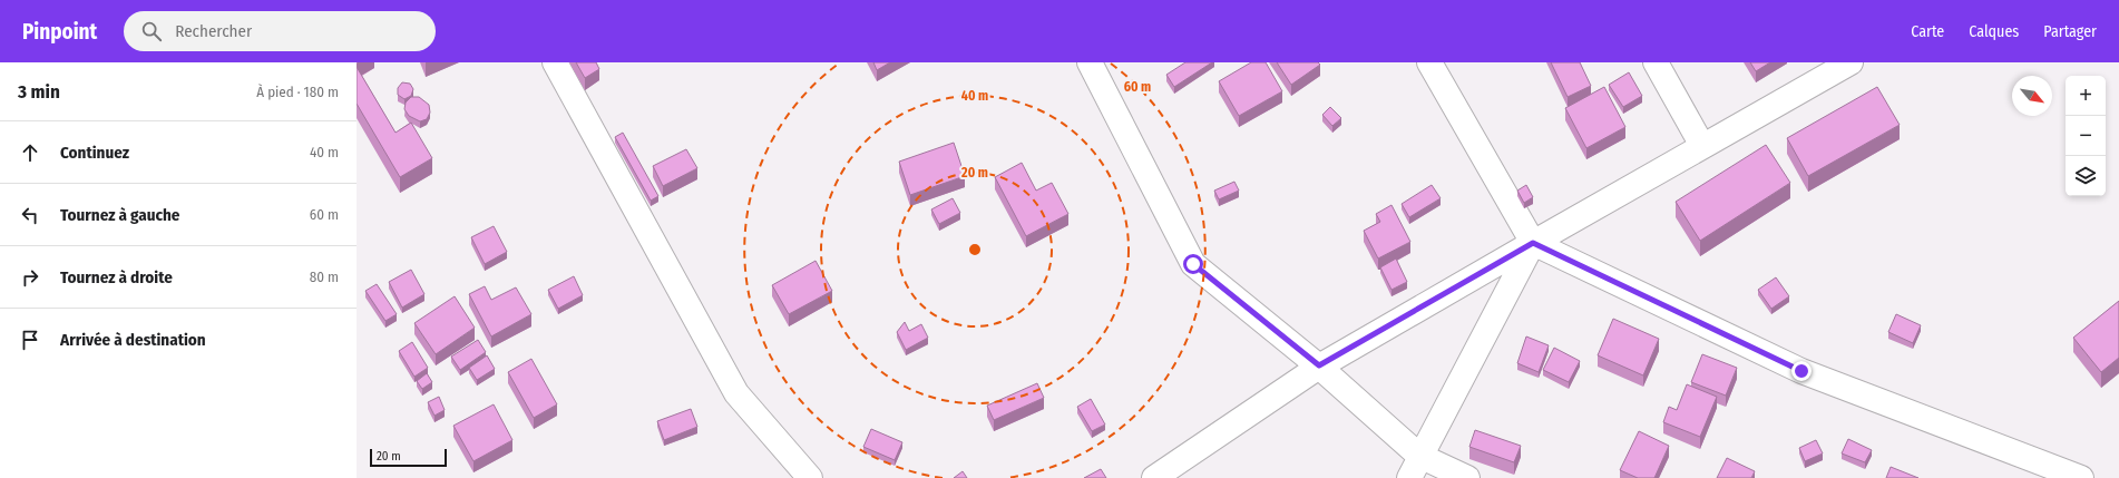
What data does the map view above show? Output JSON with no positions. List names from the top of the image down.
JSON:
{
  "scale_bar": "20 m",
  "north": "bottom right",
  "page": {
    "header": "Pinpoint",
    "search": "Rechercher",
    "nav": ["Carte", "Calques", "Partager"],
    "heading": ["3 min", "À pied · 180 m"],
    "map_buttons": ["+", "−"],
    "list": [
      ["Continuez", "40 m"],
      ["Tournez à gauche", "60 m"],
      ["Tournez à droite", "80 m"],
      "Arrivée à destination"
    ],
    "scale": "20 m"
  },
  "rings": ["60 m", "40 m", "20 m"]
}
